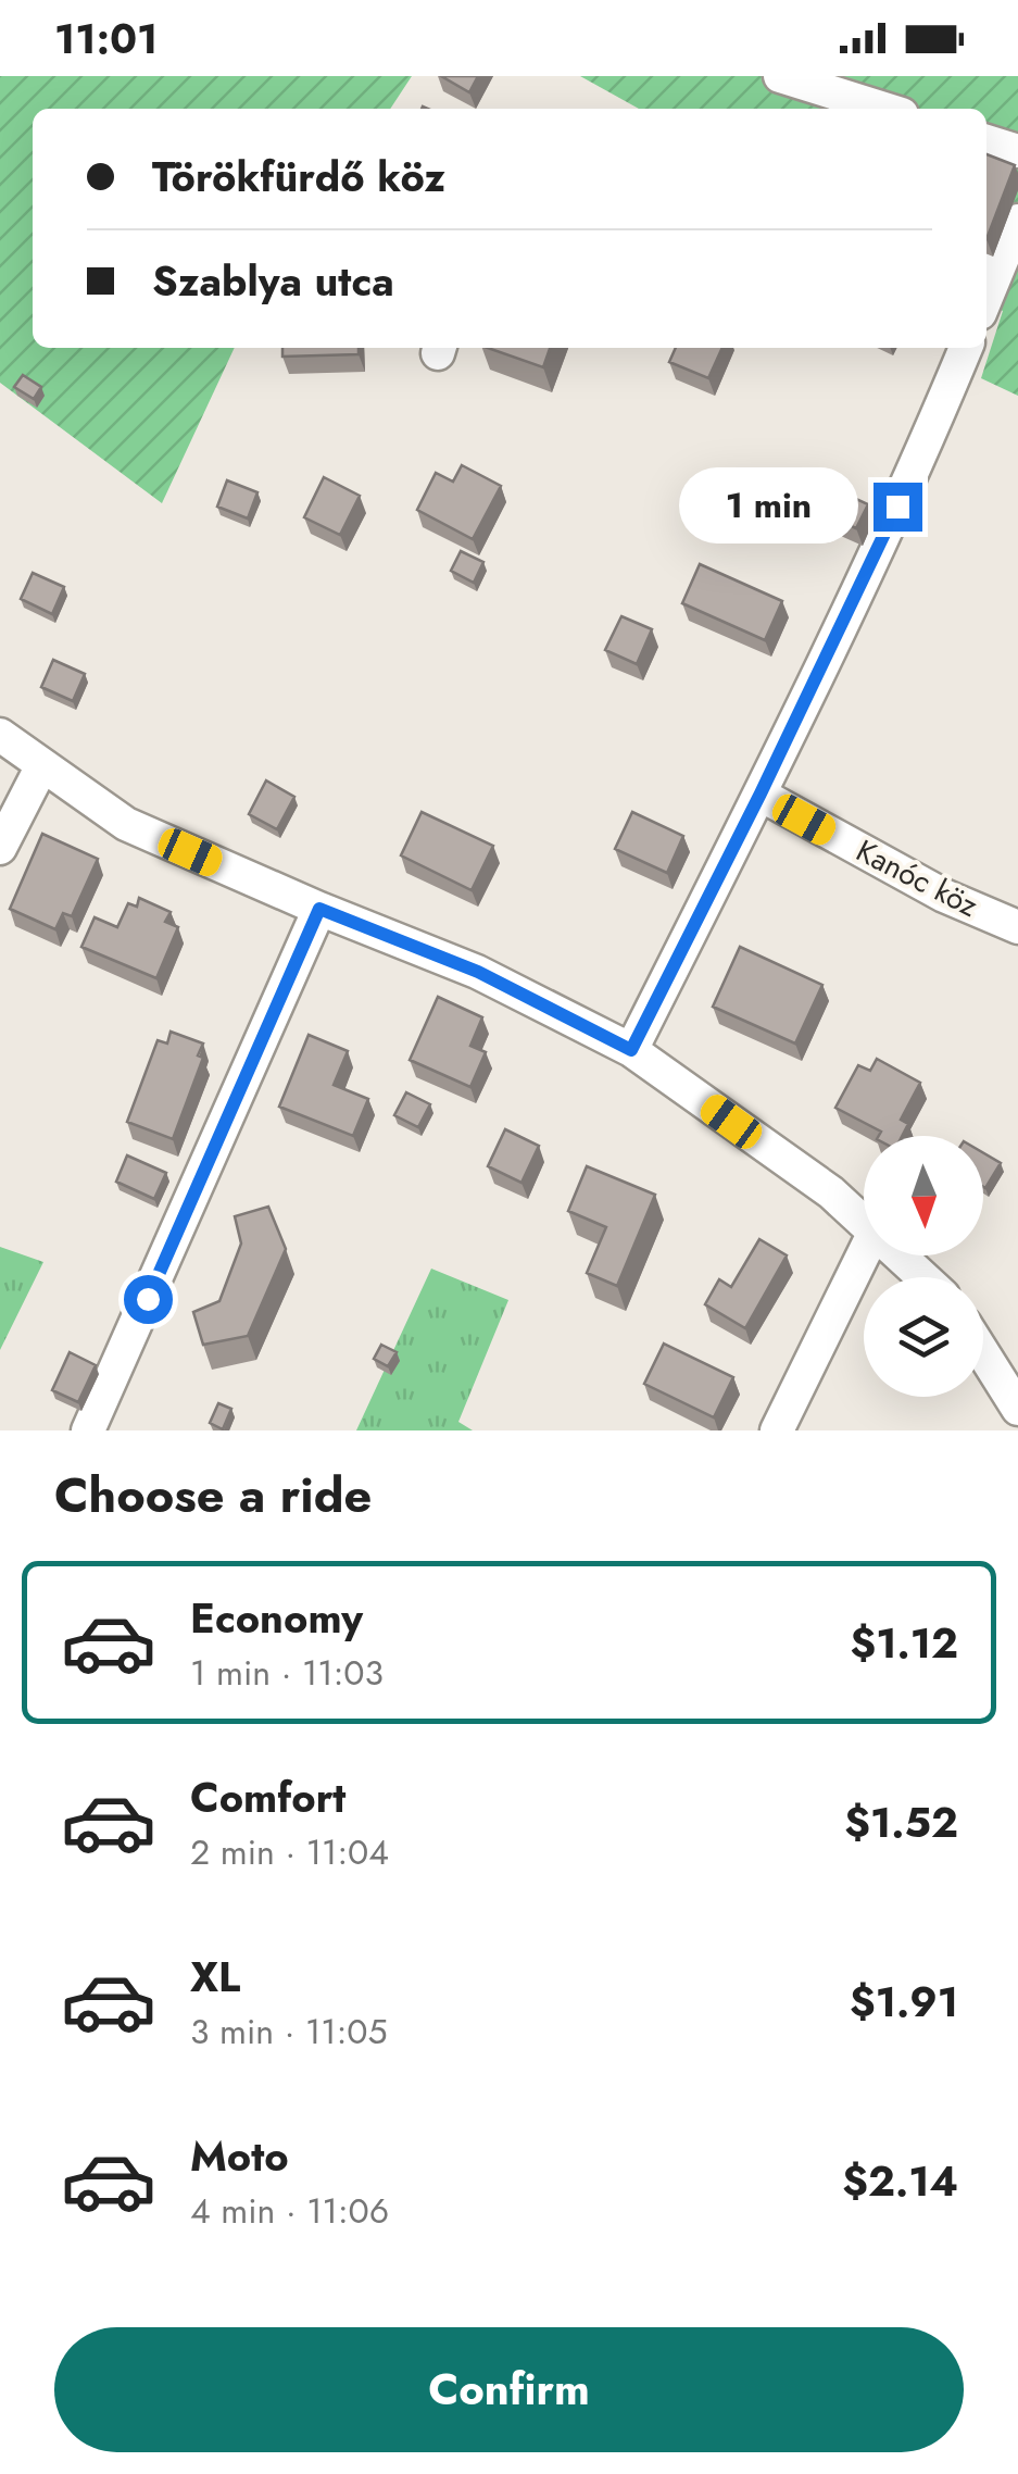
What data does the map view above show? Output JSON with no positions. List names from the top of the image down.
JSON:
{
  "streets": {
    "street": ["Kanóc köz"]
  },
  "north": "bottom",
  "page": {
    "status": "11:01",
    "banner": ["Törökfürdő köz", "Szablya utca"],
    "bubble": "1 min",
    "heading": "Choose a ride",
    "list": [
      {
        "name": "Economy",
        "note": "1 min · 11:03",
        "value": "$1.12"
      },
      {
        "name": "Comfort",
        "note": "2 min · 11:04",
        "value": "$1.52"
      },
      {
        "name": "XL",
        "note": "3 min · 11:05",
        "value": "$1.91"
      },
      {
        "name": "Moto",
        "note": "4 min · 11:06",
        "value": "$2.14"
      }
    ],
    "buttons": "Confirm"
  }
}
